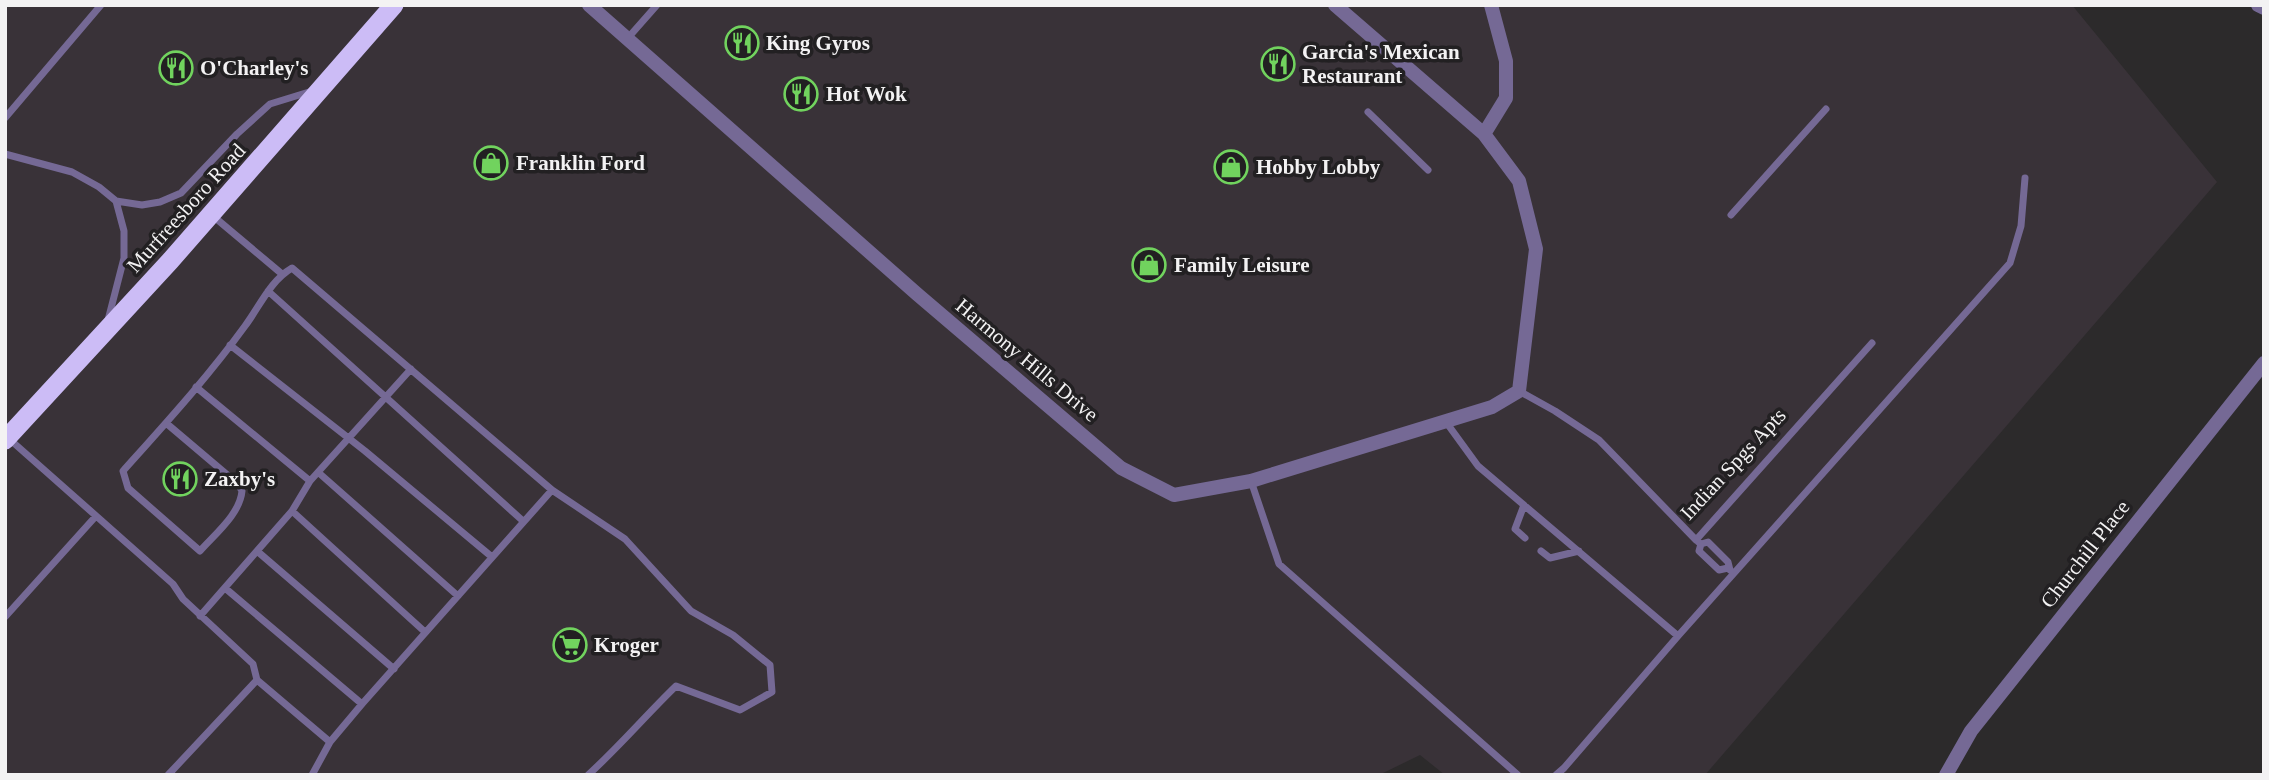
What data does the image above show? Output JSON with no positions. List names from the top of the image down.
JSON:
{
  "streets": {
    "highway": ["Murfreesboro Road"],
    "street": ["Harmony Hills Drive", "Churchill Place"],
    "lane": ["Indian Spgs Apts"]
  },
  "crossings": [
    ["Harmony Hills Drive", "Indian Spgs Apts"]
  ],
  "places": {
    "restaurant": [
      "King Gyros",
      "Garcia's Mexican Restaurant",
      "O'Charley's",
      "Hot Wok",
      "Zaxby's"
    ],
    "shop": ["Franklin Ford", "Hobby Lobby", "Family Leisure"],
    "supermarket": ["Kroger"]
  }
}
